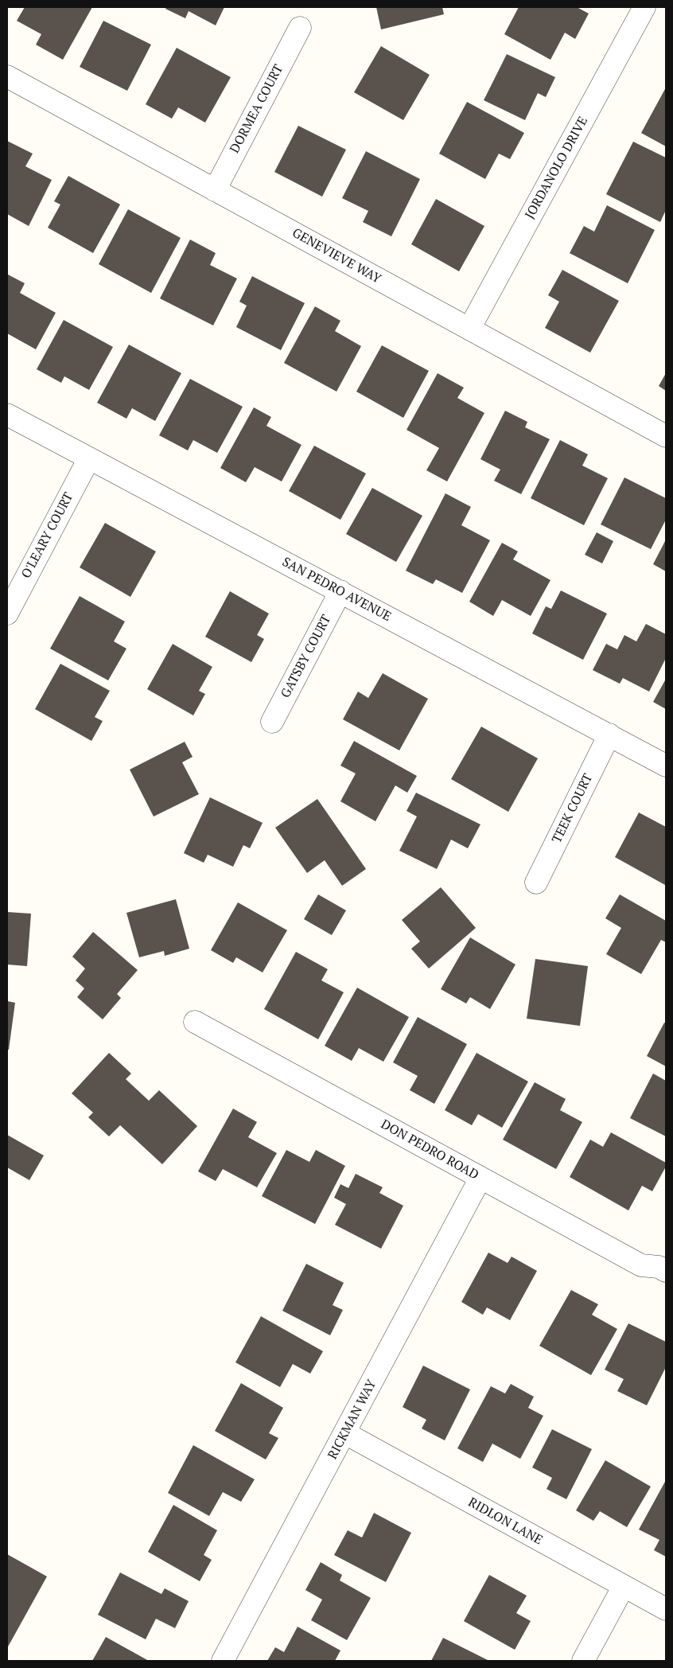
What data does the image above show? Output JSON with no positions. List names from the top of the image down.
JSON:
{
  "streets": {
    "street": [
      "DORMEA COURT",
      "JORDANOLO DRIVE",
      "GENEVIEVE WAY",
      "O'LEARY COURT",
      "SAN PEDRO AVENUE",
      "GATSBY COURT",
      "TEEK COURT",
      "DON PEDRO ROAD",
      "RICKMAN WAY",
      "RIDLON LANE"
    ]
  },
  "crossings": [
    ["DORMEA COURT", "GENEVIEVE WAY"],
    ["JORDANOLO DRIVE", "GENEVIEVE WAY"],
    ["O'LEARY COURT", "SAN PEDRO AVENUE"],
    ["SAN PEDRO AVENUE", "GATSBY COURT"],
    ["SAN PEDRO AVENUE", "TEEK COURT"],
    ["DON PEDRO ROAD", "RICKMAN WAY"],
    ["RICKMAN WAY", "RIDLON LANE"]
  ]
}
